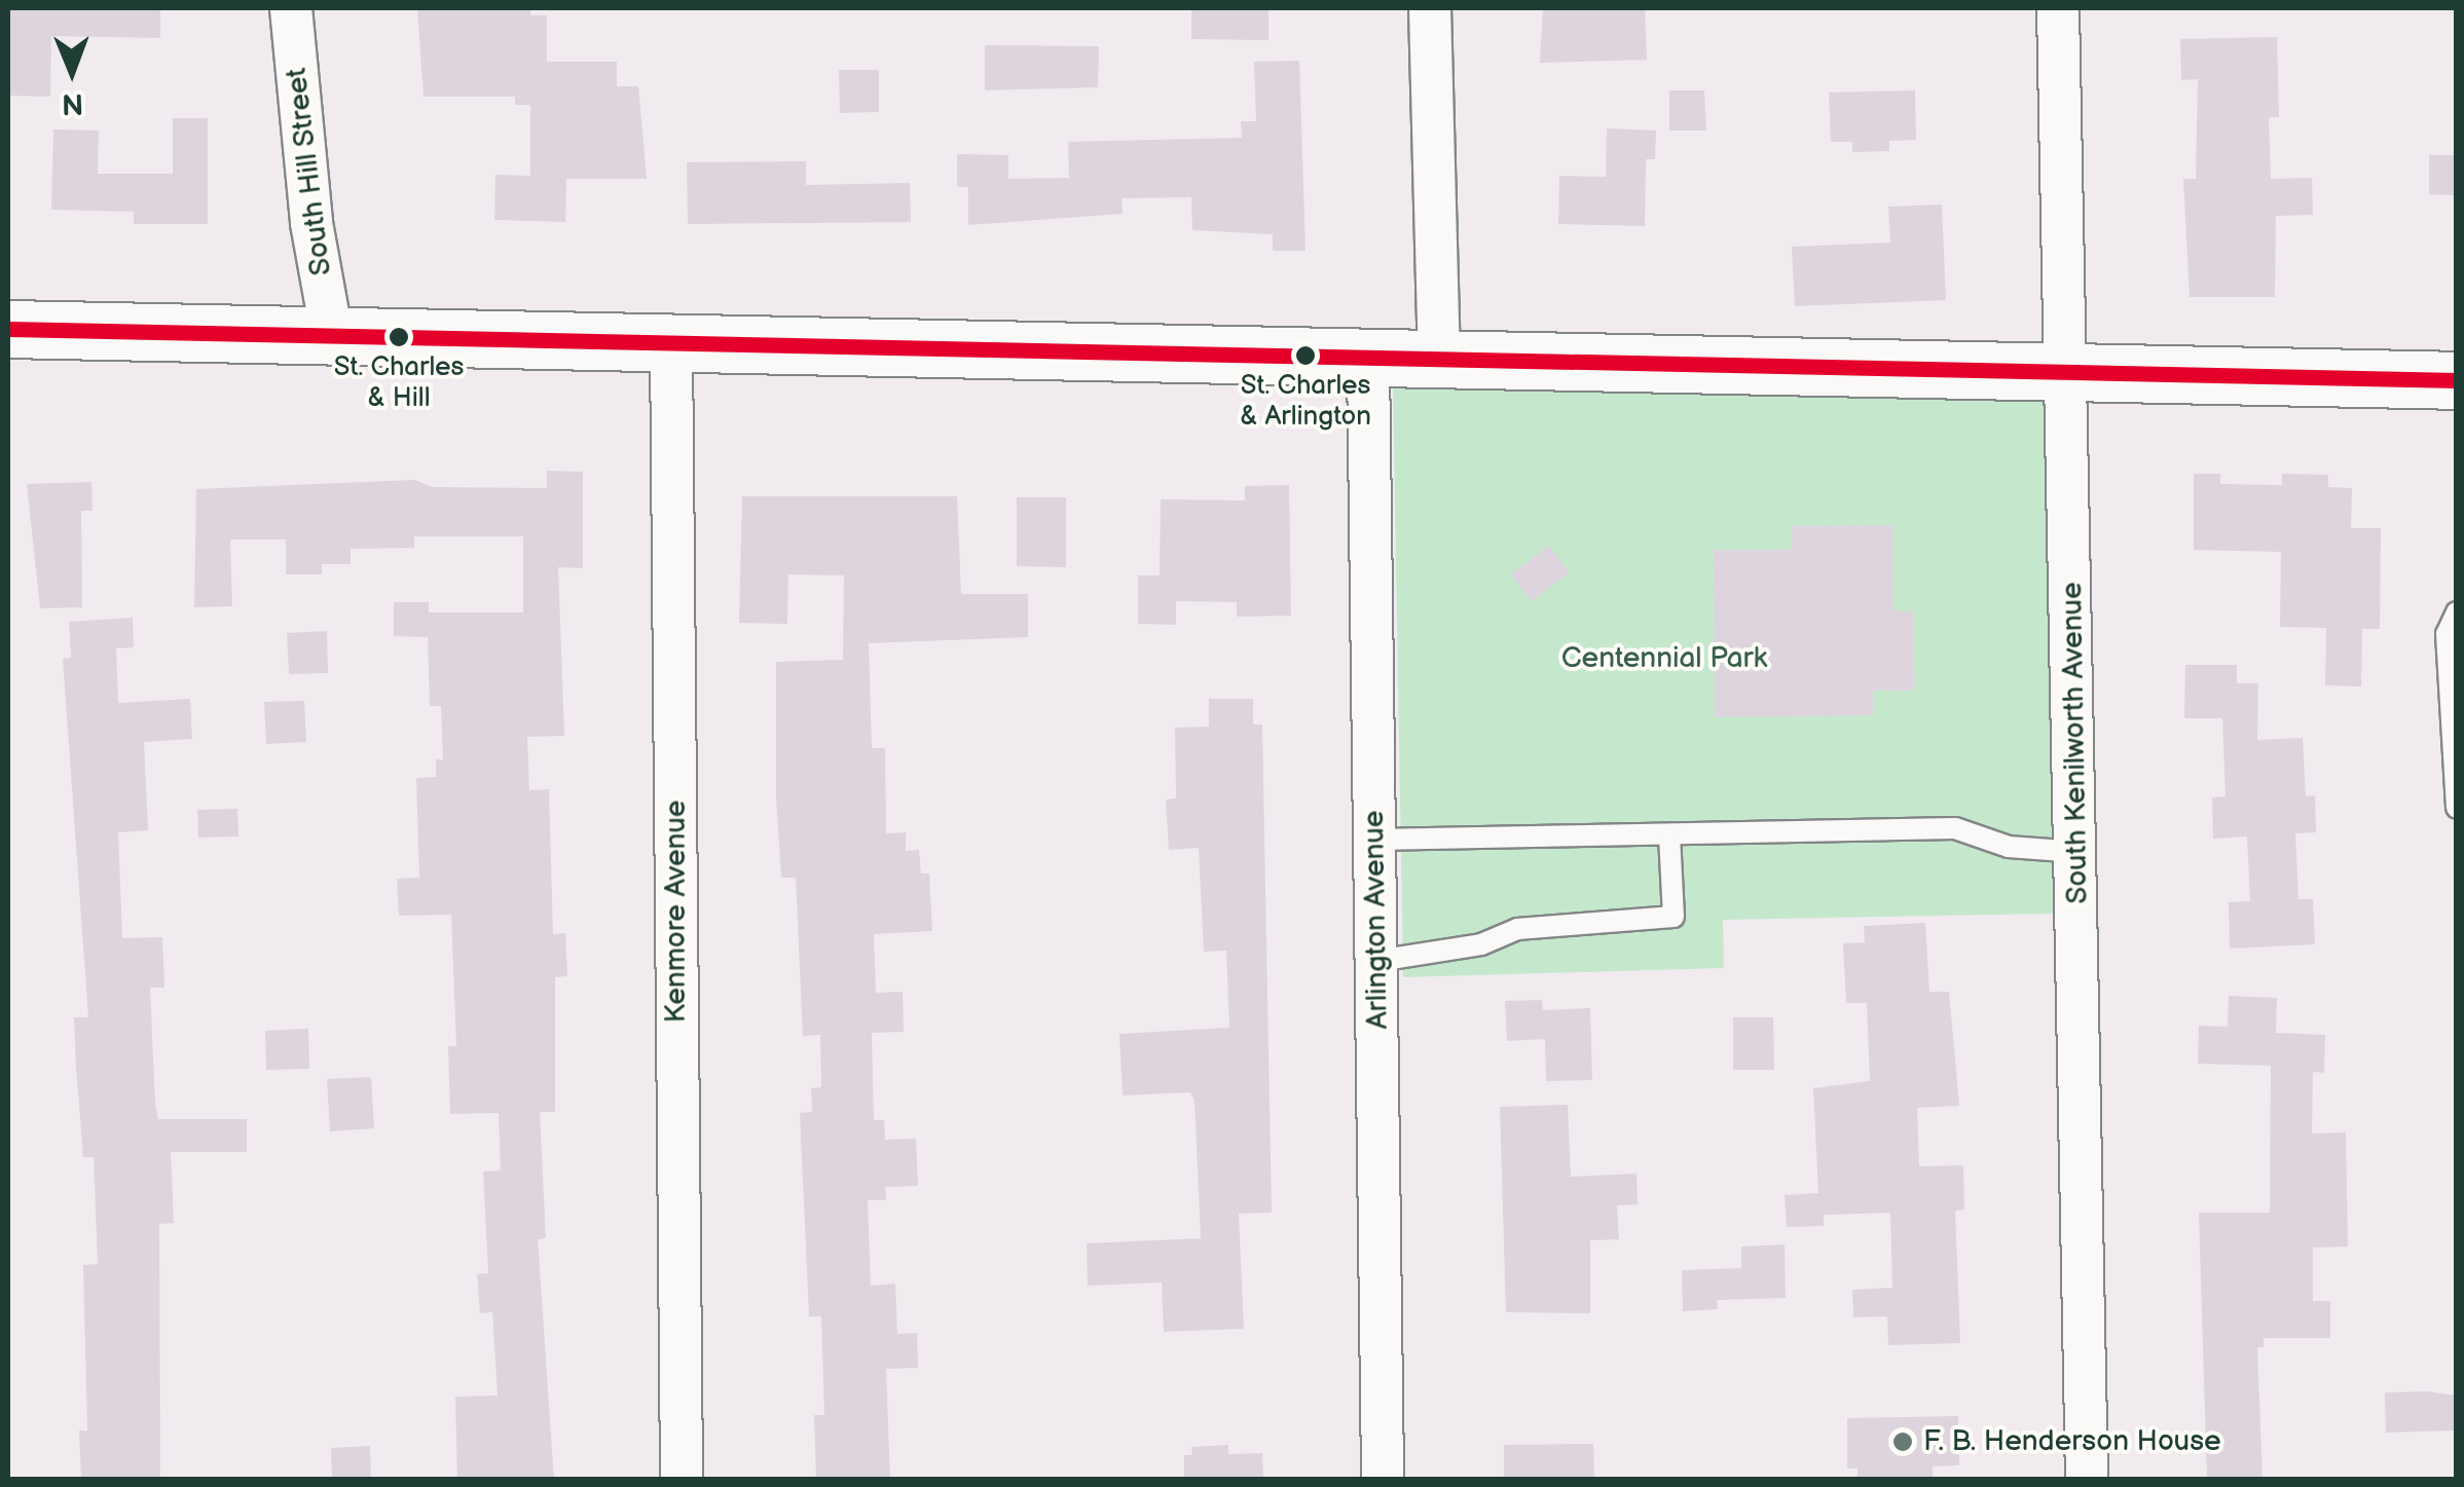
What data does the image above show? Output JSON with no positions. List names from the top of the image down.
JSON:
{
  "streets": {
    "street": [
      "South Hill Street",
      "South Kenilworth Avenue",
      "Kenmore Avenue",
      "Arlington Avenue"
    ]
  },
  "parks": ["Centennial Park"],
  "places": ["St. Charles & Hill", "St. Charles & Arlington", "F. B. Henderson House"],
  "north": "bottom"
}
